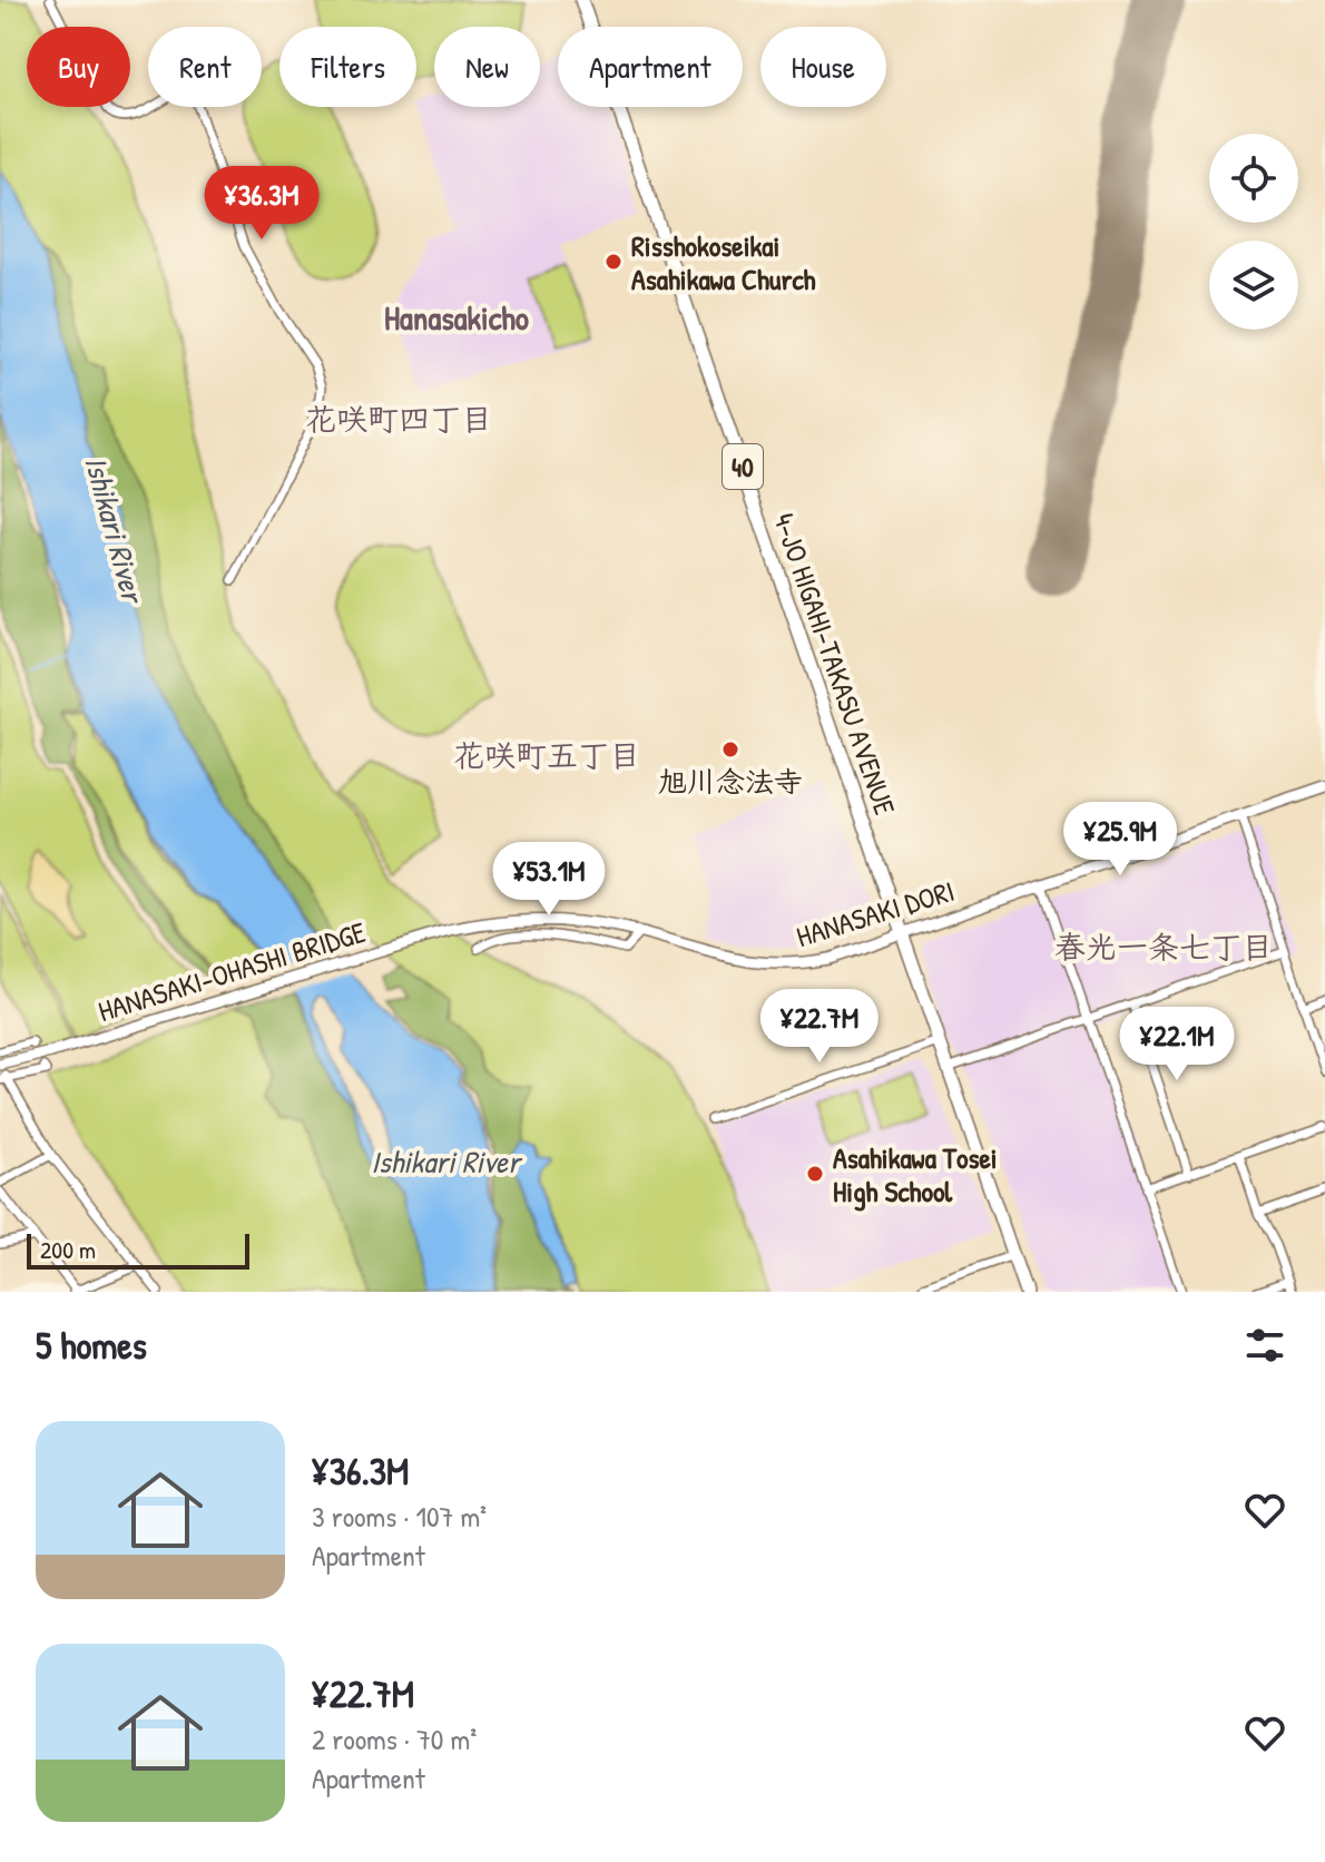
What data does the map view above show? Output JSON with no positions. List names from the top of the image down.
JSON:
{
  "streets": {
    "highway": ["40", "4-JO HIGAHI-TAKASU AVENUE"],
    "street": ["HANASAKI DORI", "HANASAKI-OHASHI BRIDGE"]
  },
  "crossings": [
    ["4-JO HIGAHI-TAKASU AVENUE", "HANASAKI DORI"],
    ["HANASAKI DORI", "HANASAKI-OHASHI BRIDGE"]
  ],
  "districts": [
    "Hanasakicho",
    "花咲町四丁目",
    "花咲町五丁目",
    "春光一条七丁目"
  ],
  "water": ["Ishikari River"],
  "places": ["Risshokoseikai Asahikawa Church", "旭川念法寺", "Asahikawa Tosei High School"],
  "scale_bar": "200 m",
  "page": {
    "chip": [
      "Buy",
      "Rent",
      "Filters",
      "New",
      "Apartment",
      "House"
    ],
    "price": [
      "¥36.3M",
      "¥25.9M",
      "¥53.1M",
      "¥22.7M",
      "¥22.1M"
    ],
    "scale": "200 m",
    "heading": "5 homes",
    "list": [
      {
        "name": "¥36.3M",
        "note": "3 rooms · 107 m² · Apartment"
      },
      {
        "name": "¥22.7M",
        "note": "2 rooms · 70 m² · Apartment"
      }
    ]
  }
}
